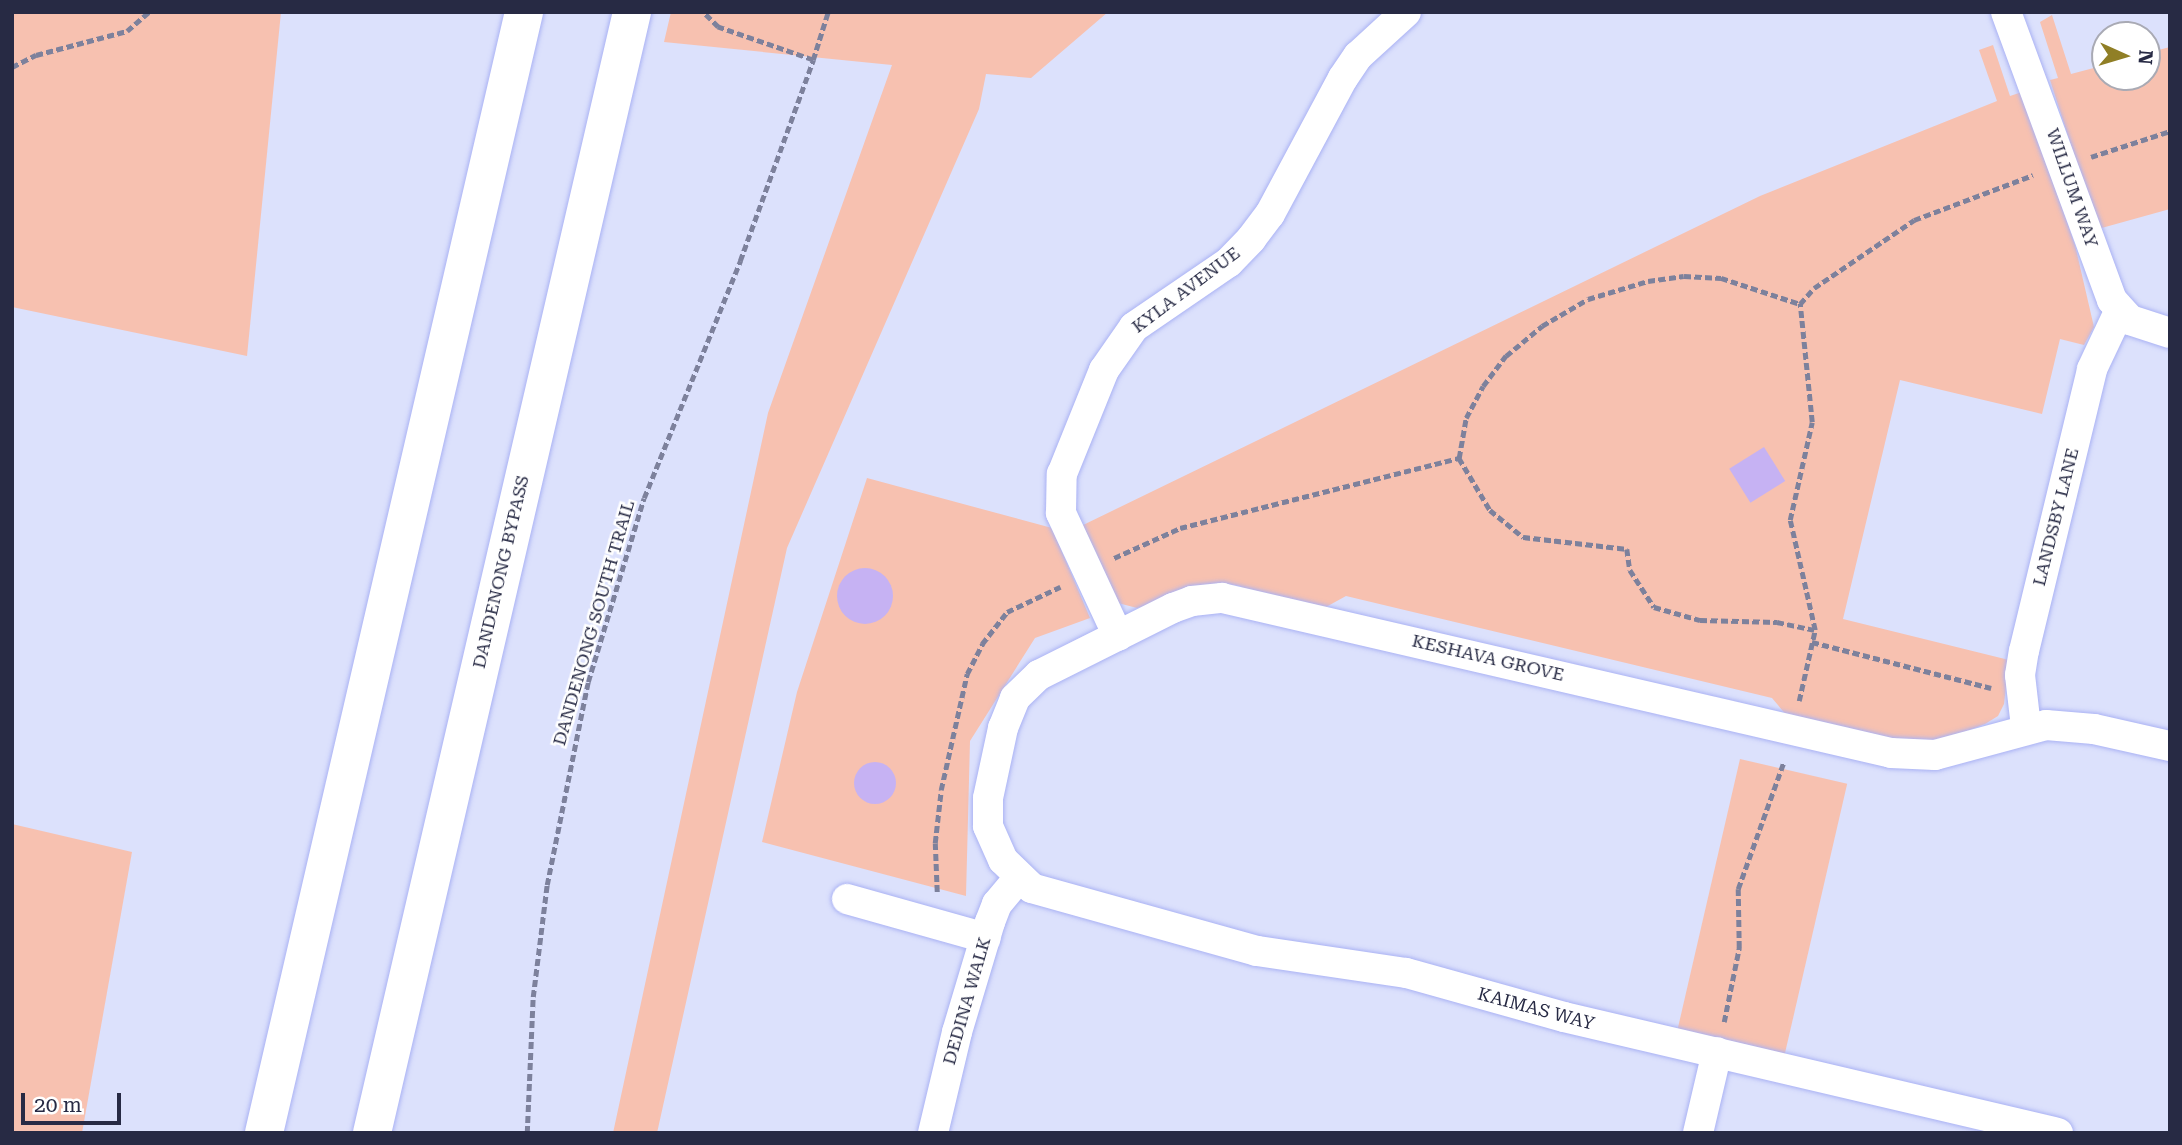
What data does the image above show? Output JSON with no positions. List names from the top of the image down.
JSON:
{
  "streets": {
    "highway": ["DANDENONG BYPASS"],
    "street": [
      "WILLUM WAY",
      "KYLA AVENUE",
      "LANDSBY LANE",
      "KESHAVA GROVE",
      "DEDINA WALK",
      "KAIMAS WAY"
    ],
    "path": ["DANDENONG SOUTH TRAIL"]
  },
  "crossings": [
    ["WILLUM WAY", "LANDSBY LANE"],
    ["KYLA AVENUE", "KESHAVA GROVE"],
    ["LANDSBY LANE", "KESHAVA GROVE"],
    ["KESHAVA GROVE", "DEDINA WALK"],
    ["KESHAVA GROVE", "KAIMAS WAY"],
    ["DEDINA WALK", "KAIMAS WAY"]
  ],
  "scale_bar": "20 m",
  "north": "right"
}
